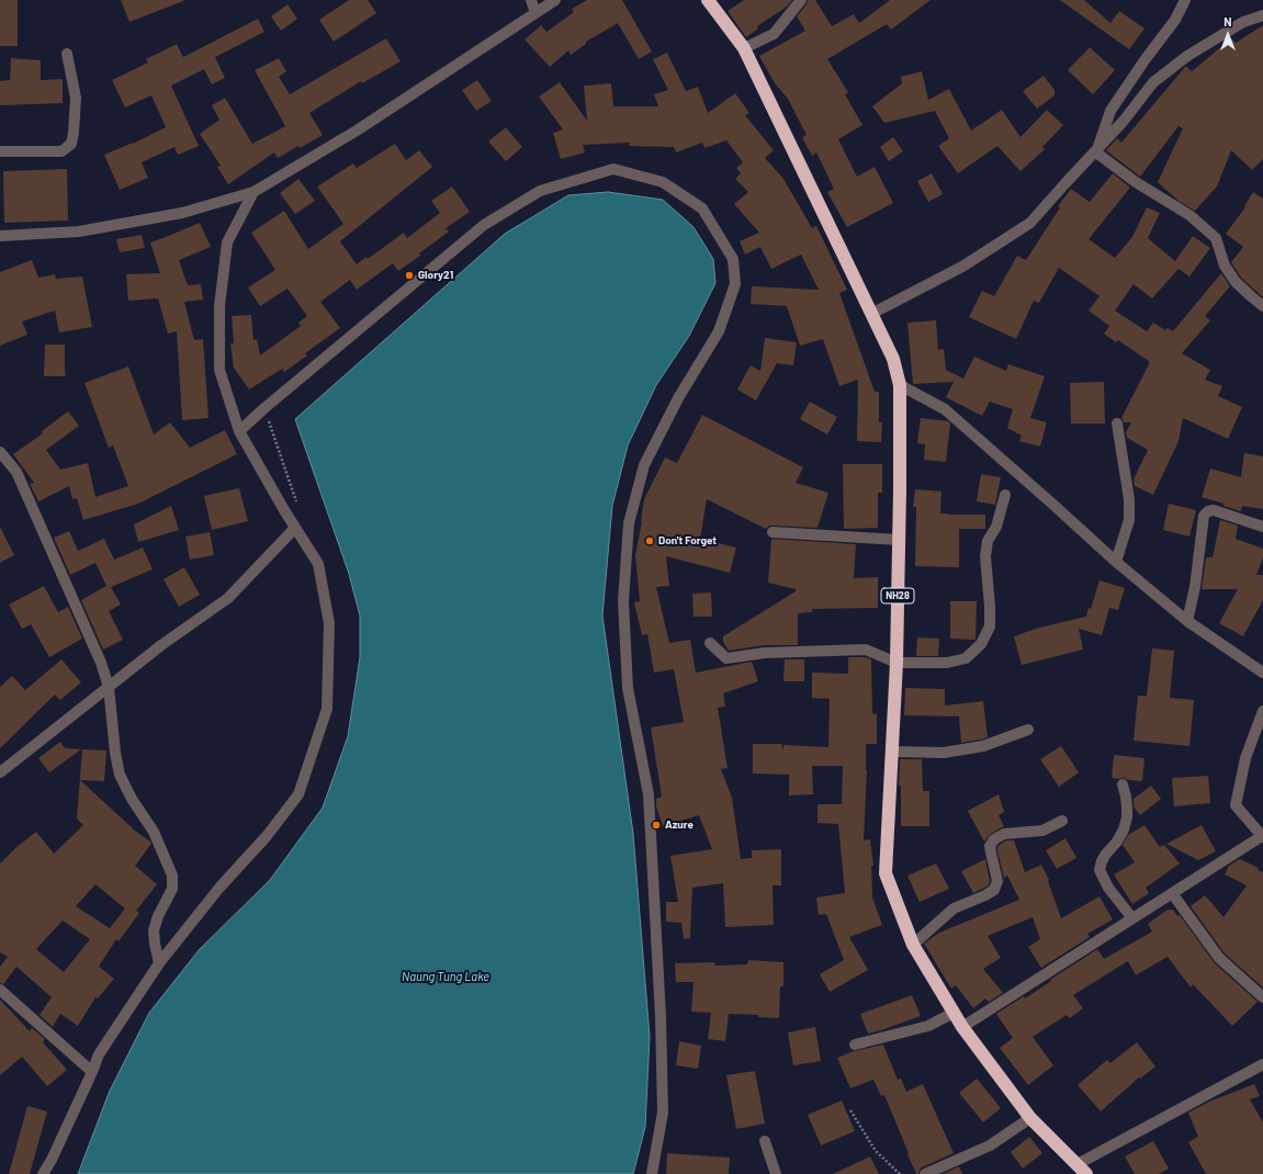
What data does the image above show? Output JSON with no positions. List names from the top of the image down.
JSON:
{
  "streets": {
    "highway": ["NH28"]
  },
  "water": ["Naung Tung Lake"],
  "places": ["Glory21", "Don't Forget", "Azure"],
  "north": "top"
}
